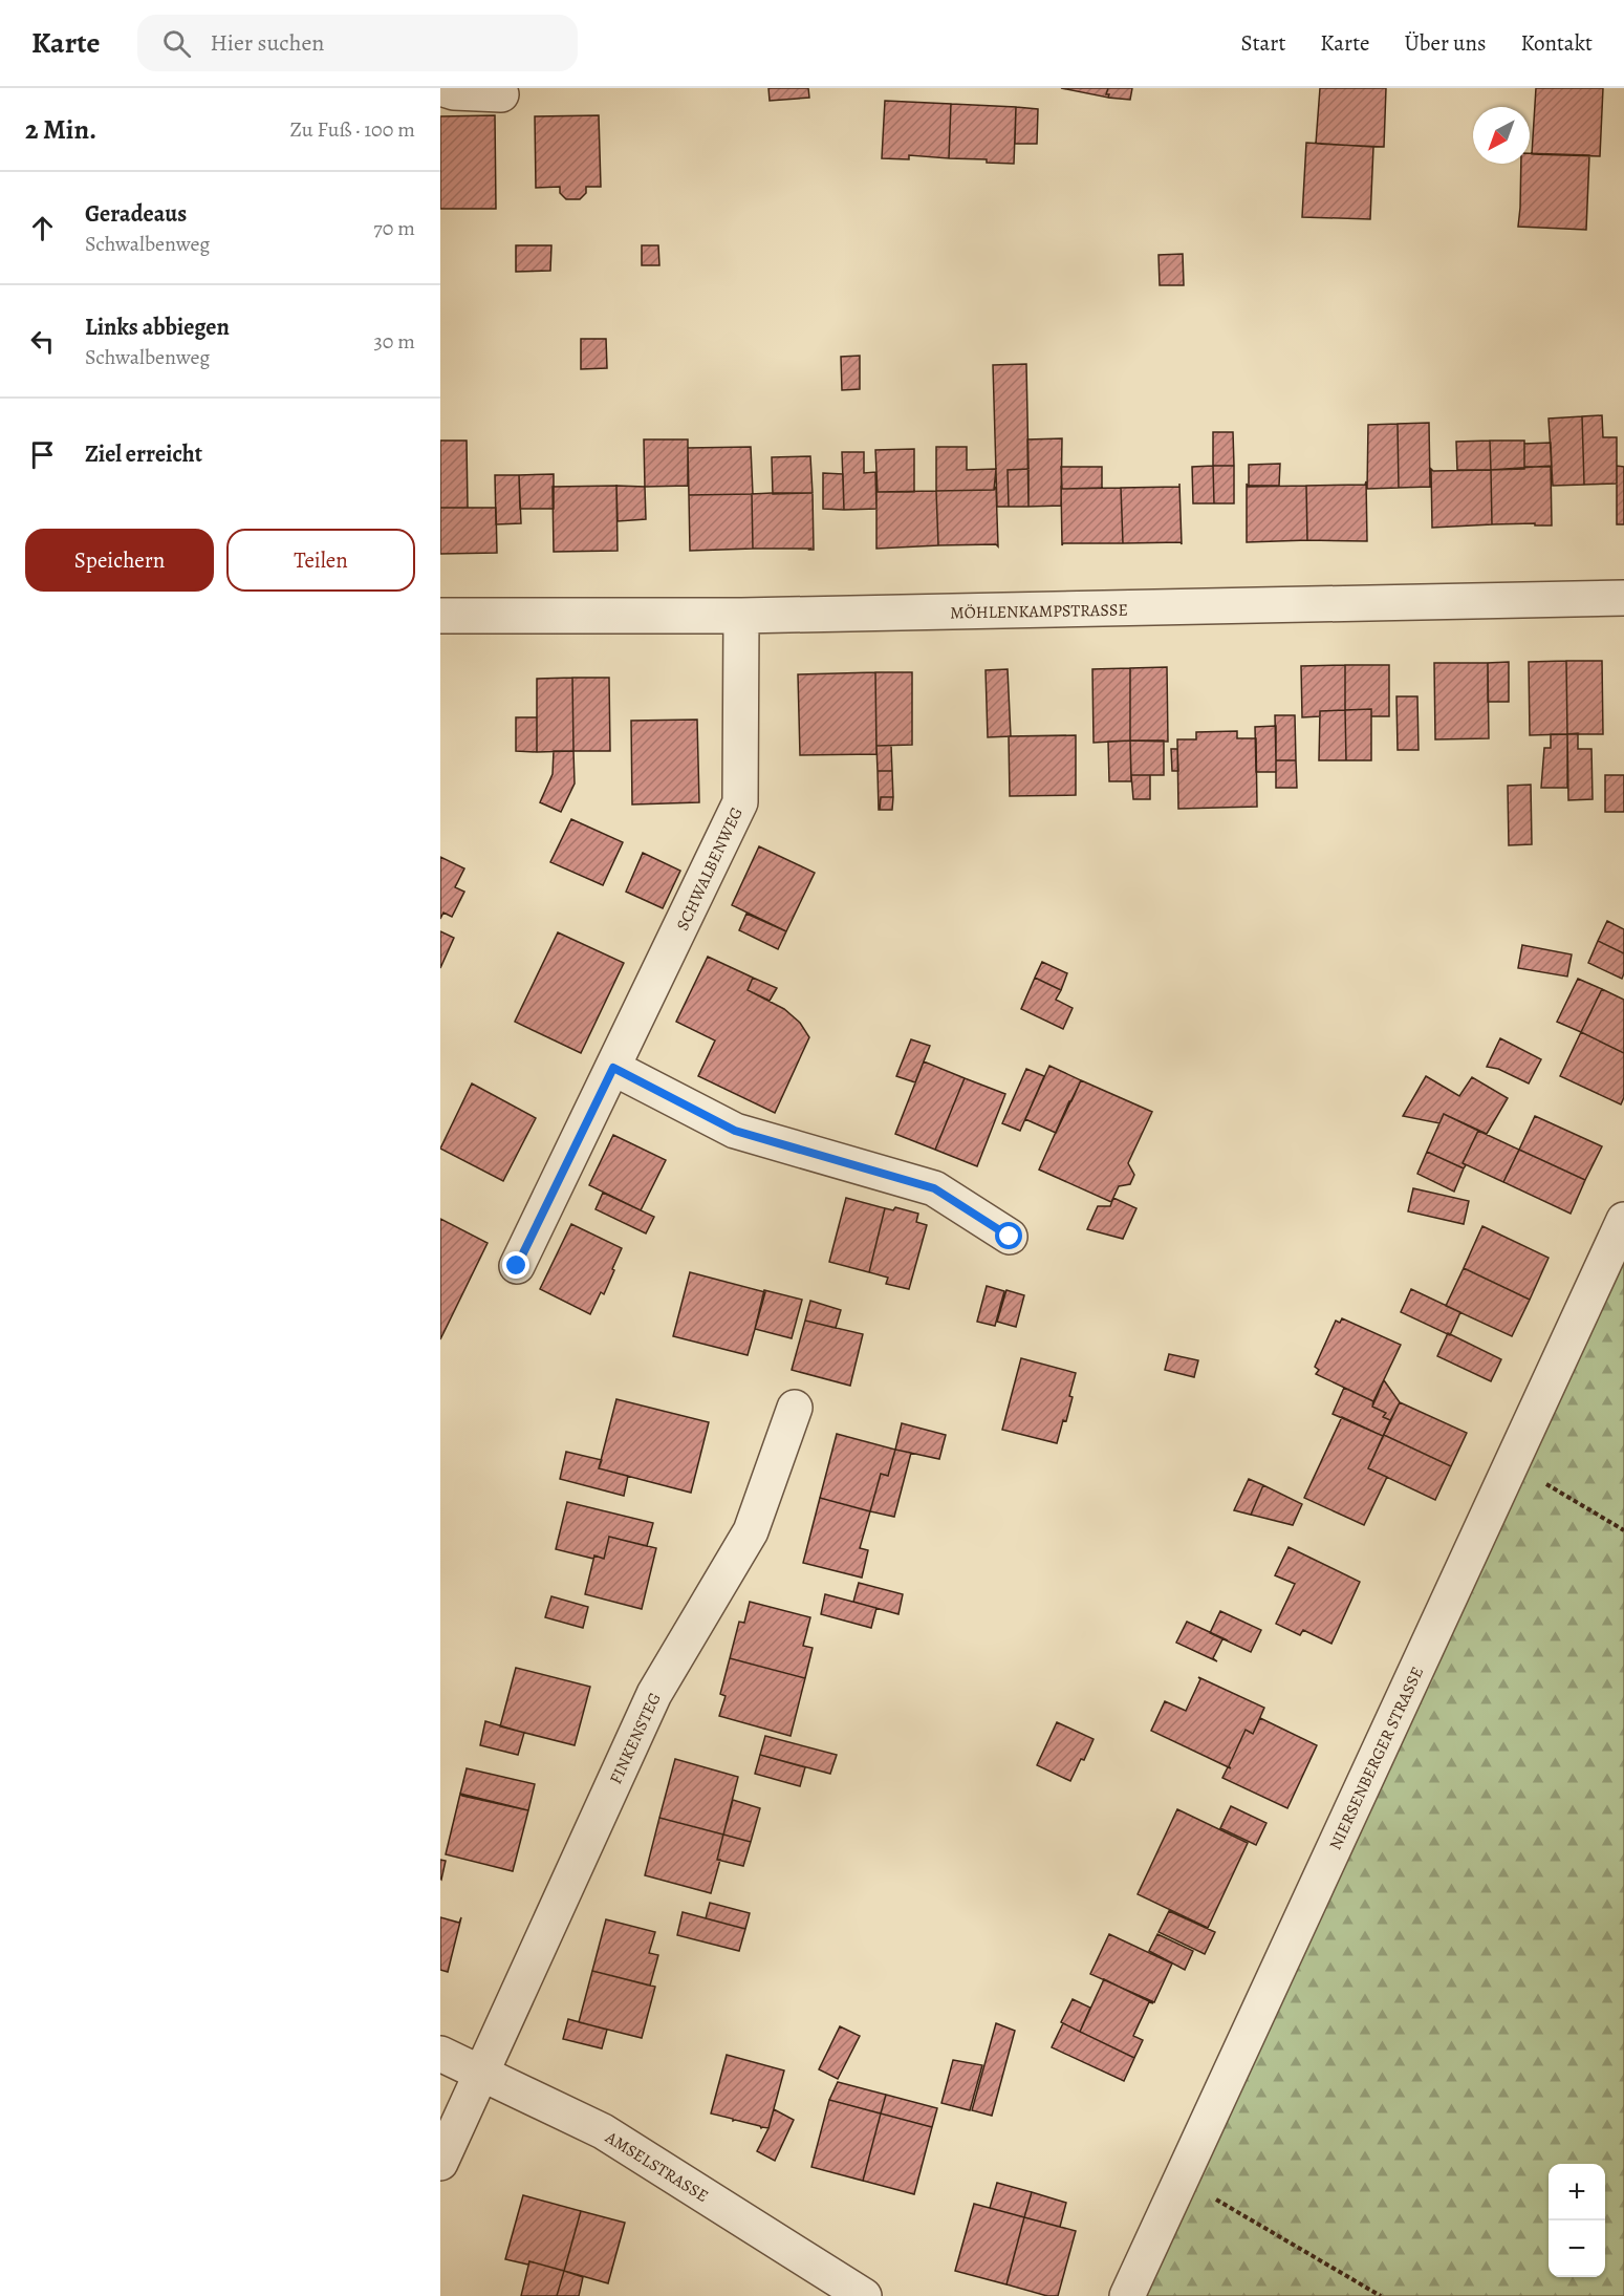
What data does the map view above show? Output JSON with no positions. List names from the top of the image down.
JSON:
{
  "streets": {
    "street": [
      "MÖHLENKAMPSTRASSE",
      "SCHWALBENWEG",
      "FINKENSTEG",
      "NIERSENBERGER STRASSE",
      "AMSELSTRASSE"
    ]
  },
  "crossings": [
    ["MÖHLENKAMPSTRASSE", "SCHWALBENWEG"],
    ["FINKENSTEG", "AMSELSTRASSE"]
  ],
  "north": "bottom left",
  "page": {
    "header": "Karte",
    "search": "Hier suchen",
    "nav": [
      "Start",
      "Karte",
      "Über uns",
      "Kontakt"
    ],
    "heading": ["2 Min.", "Zu Fuß · 100 m"],
    "list": [
      ["Geradeaus", "Schwalbenweg", "70 m"],
      ["Links abbiegen", "Schwalbenweg", "30 m"],
      "Ziel erreicht"
    ],
    "buttons": ["Speichern", "Teilen"],
    "map_buttons": ["+", "−"]
  }
}
